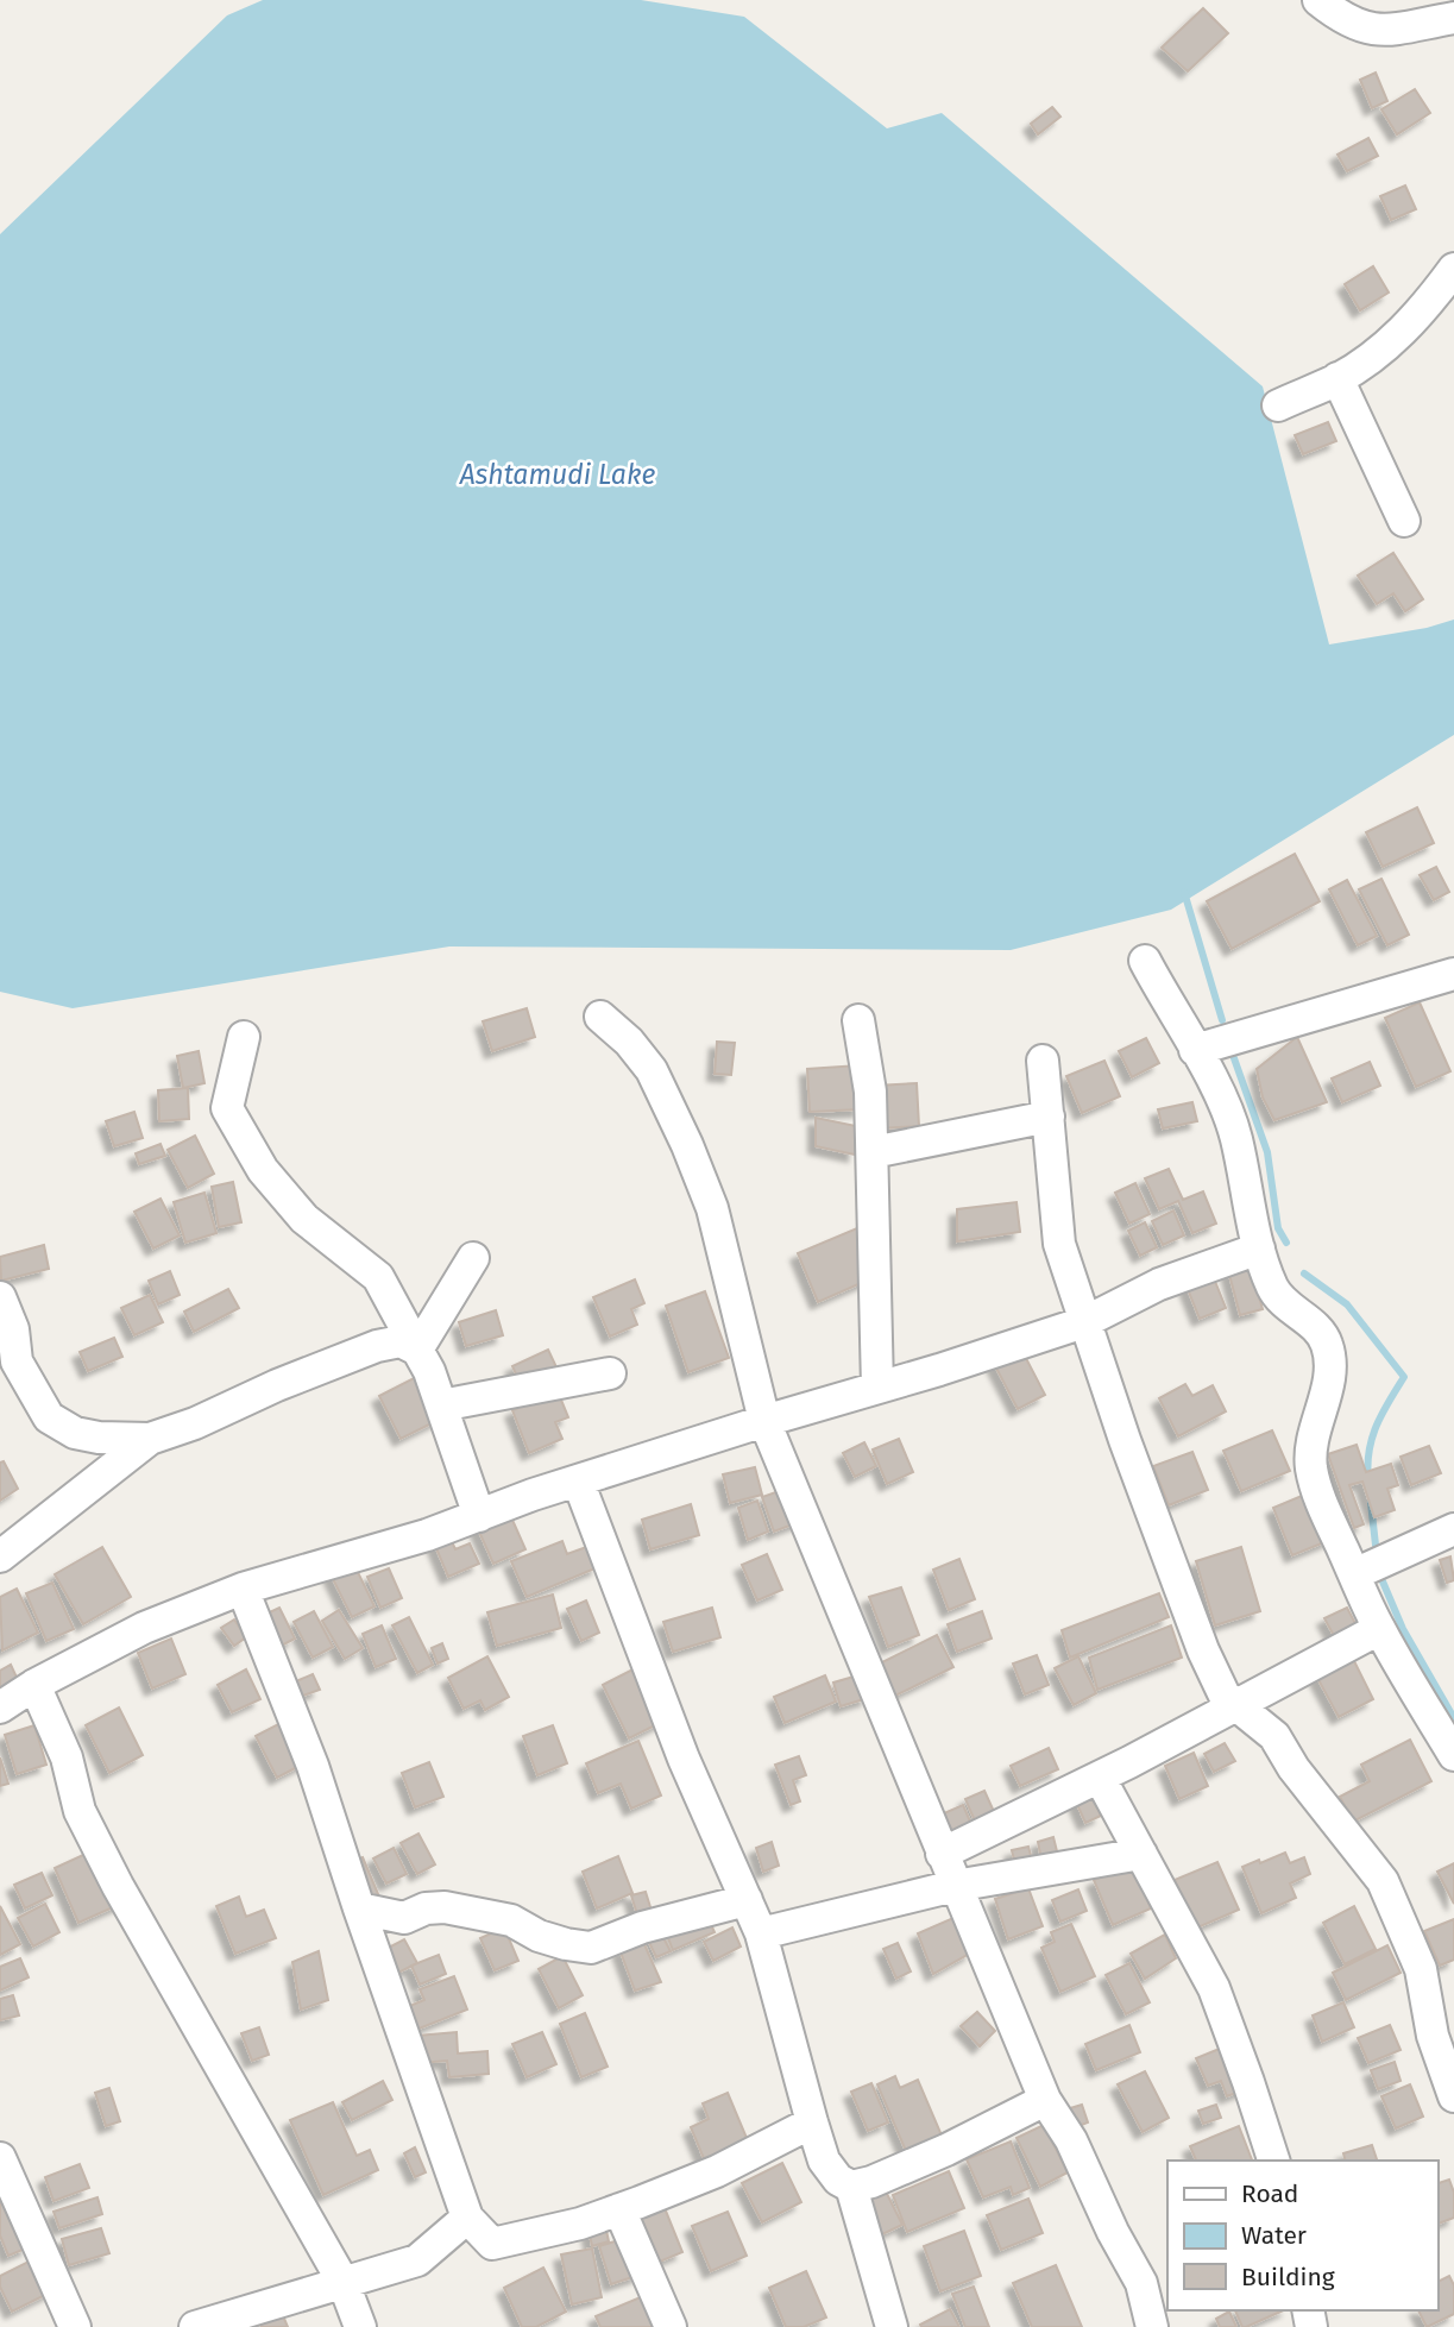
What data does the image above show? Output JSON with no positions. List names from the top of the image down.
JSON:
{
  "water": ["Ashtamudi Lake"],
  "legend": ["Road", "Water", "Building"]
}
